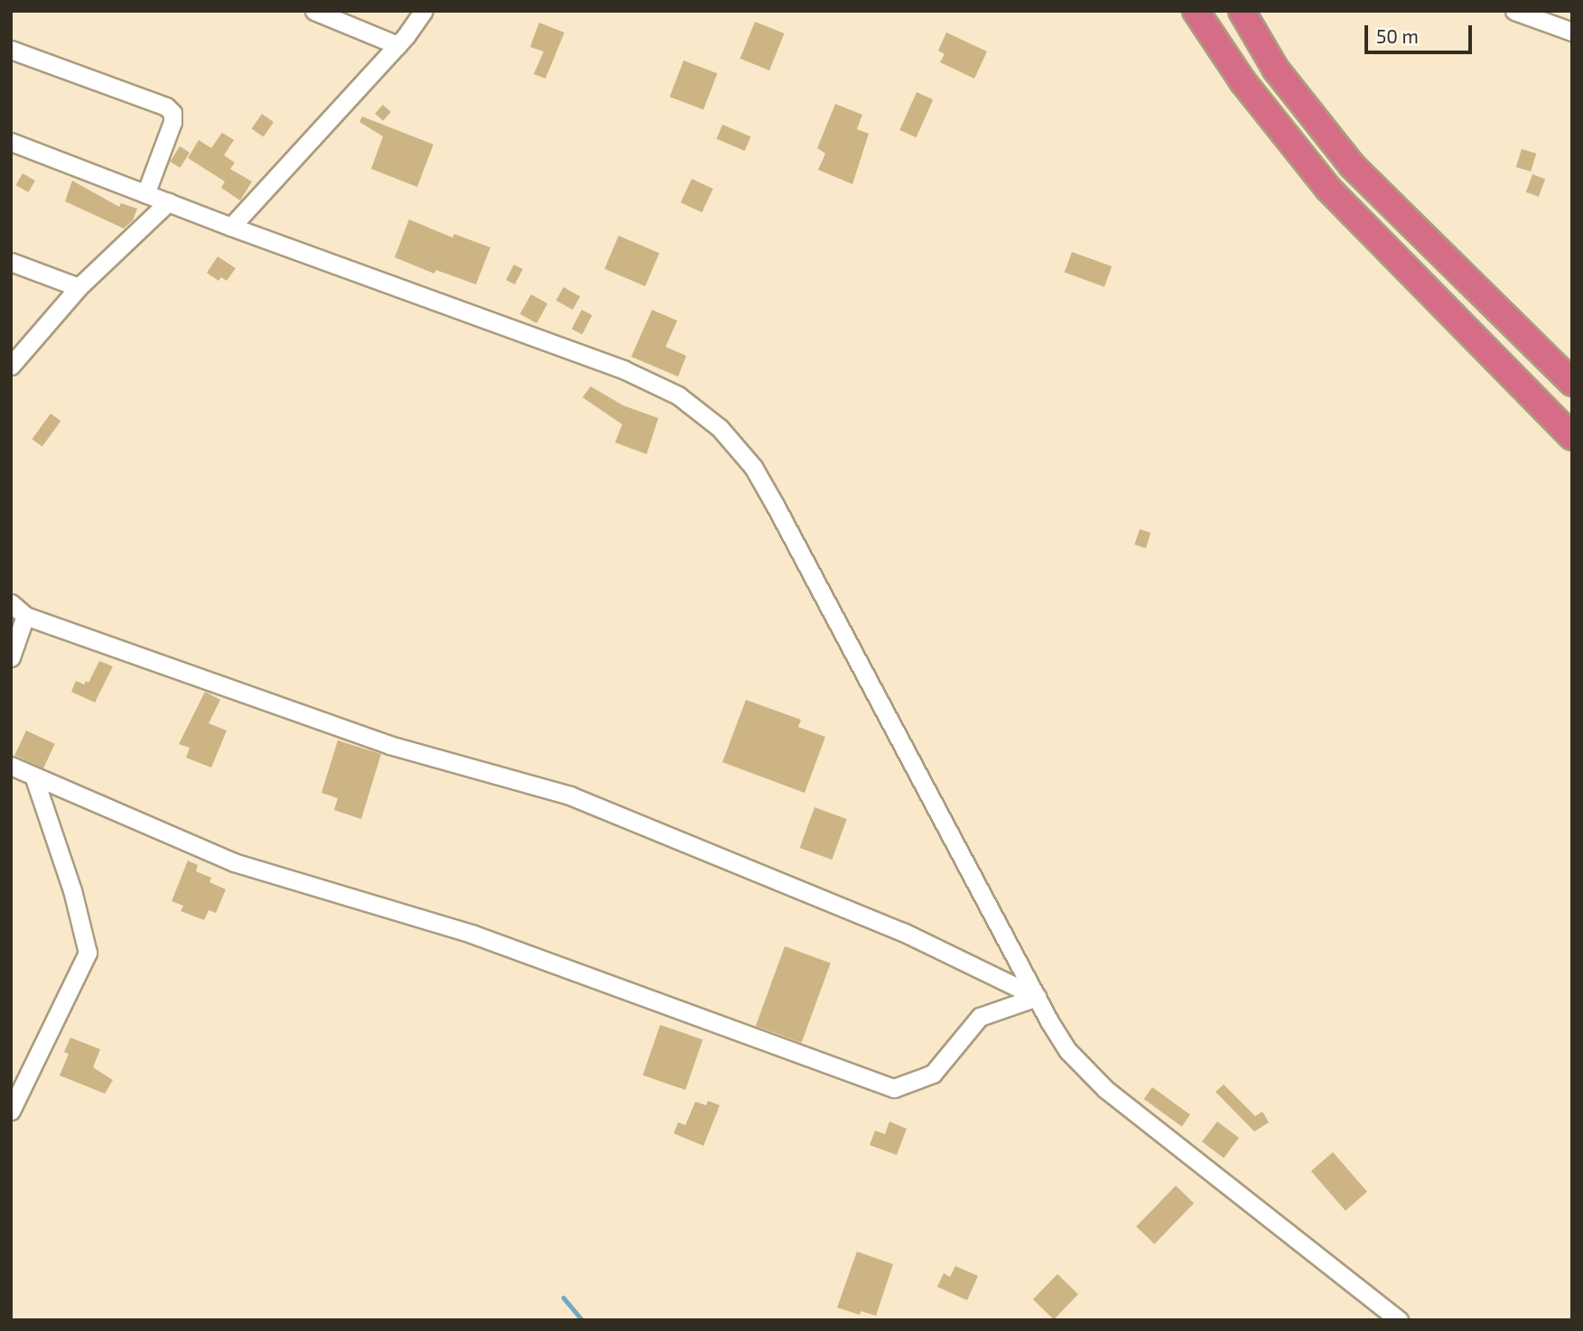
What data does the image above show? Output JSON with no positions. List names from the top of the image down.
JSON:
{
  "scale_bar": "50 m"
}
